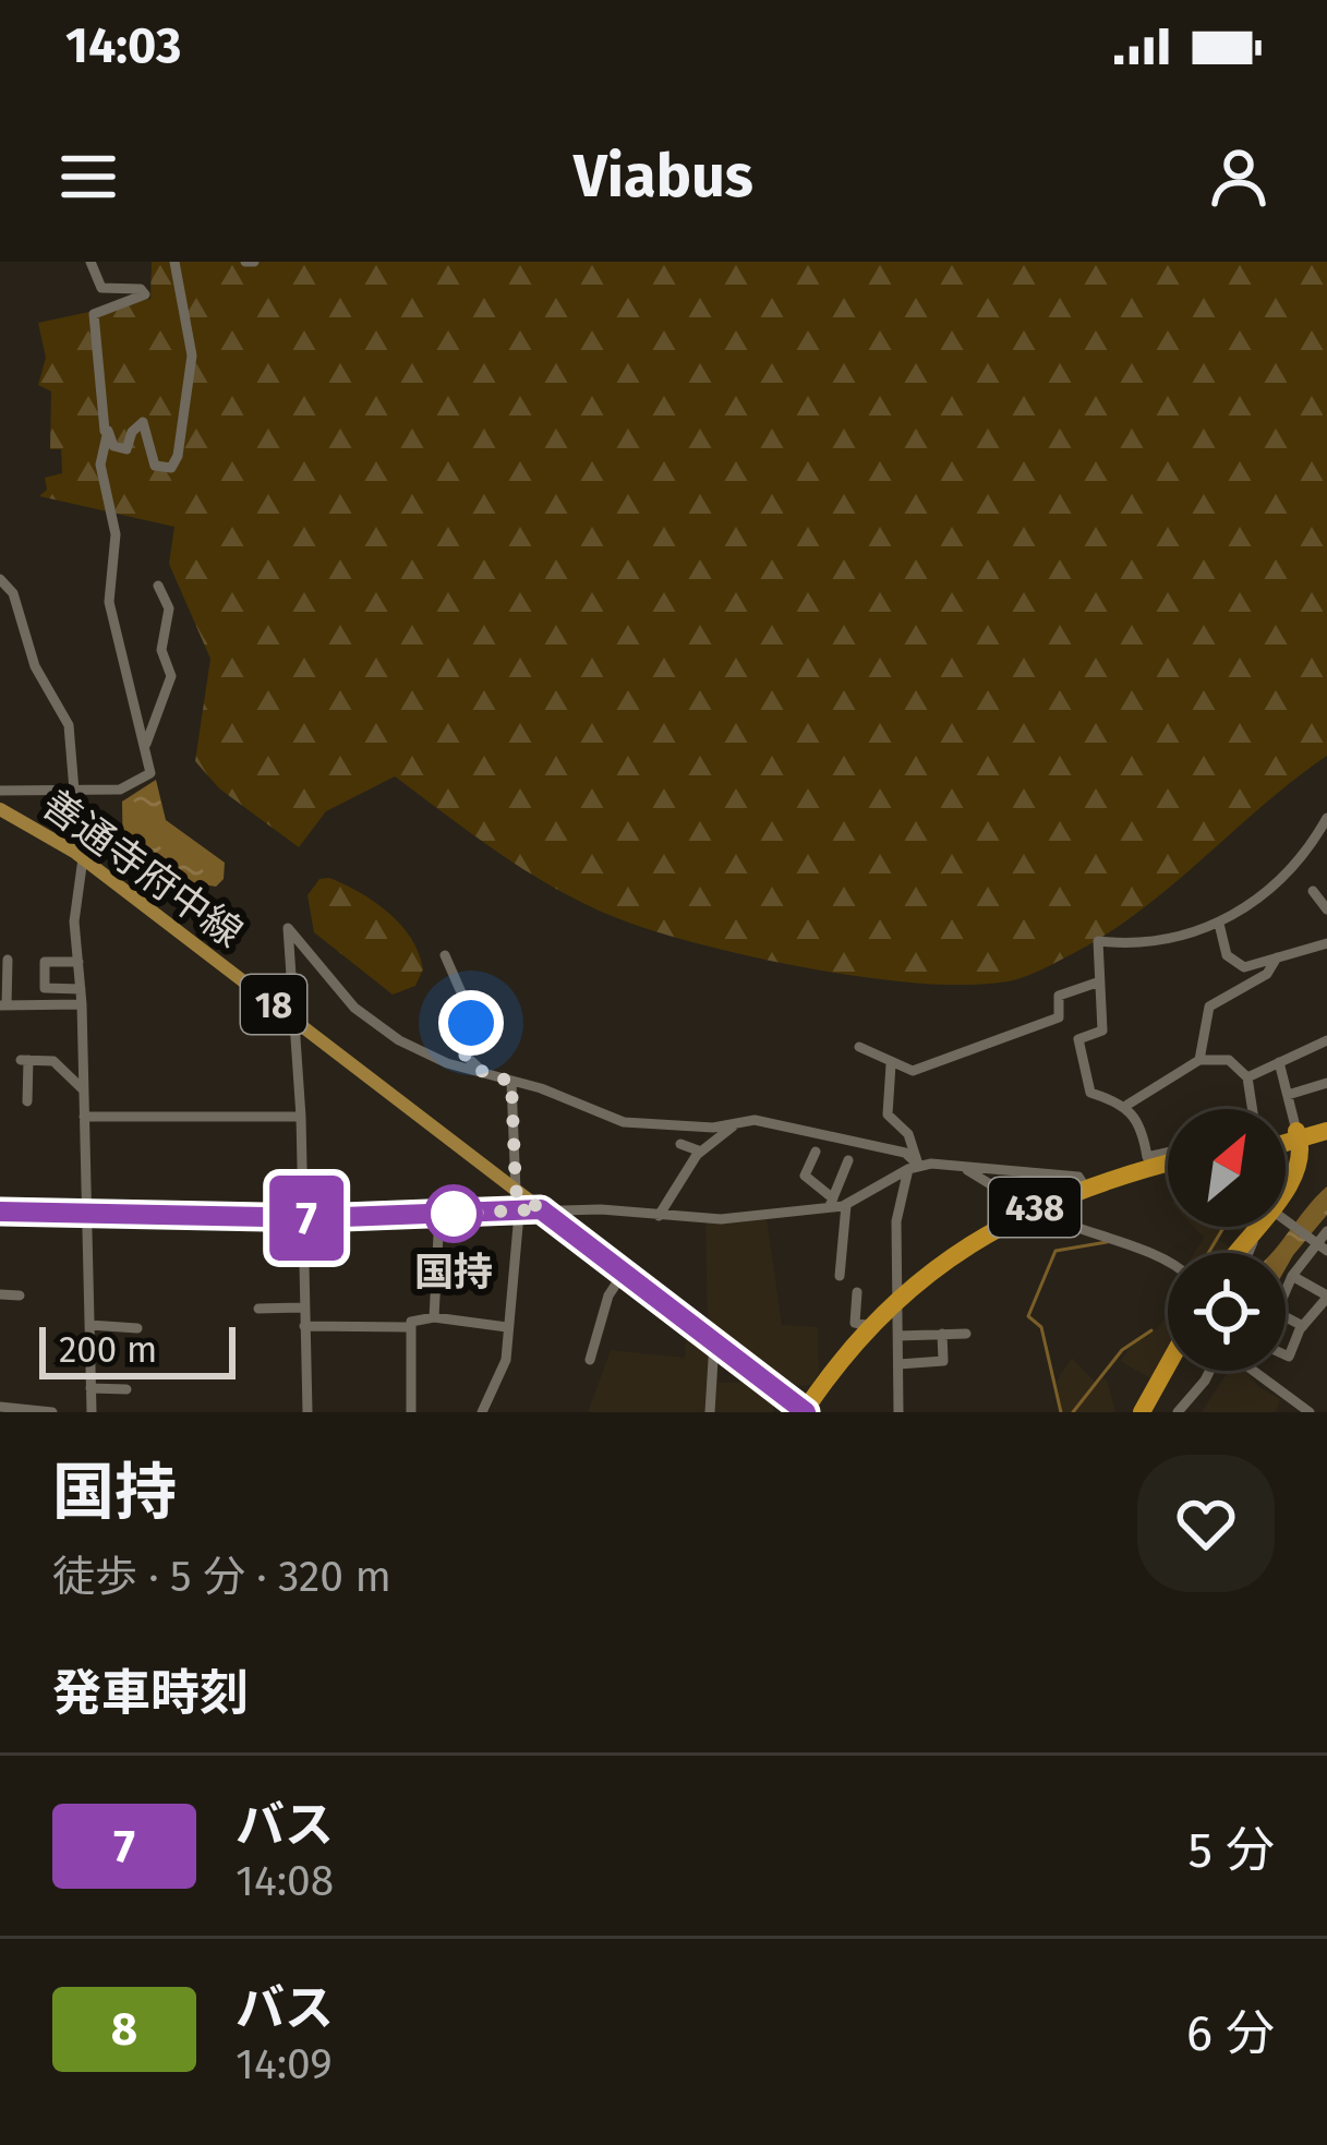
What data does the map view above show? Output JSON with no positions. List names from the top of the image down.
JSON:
{
  "streets": {
    "highway": ["438"],
    "main road": ["善通寺府中線", "18"]
  },
  "crossings": [
    ["善通寺府中線", "438"]
  ],
  "places": ["国持"],
  "lines": ["bus line 7"],
  "scale_bar": "200 m",
  "north": "top right",
  "page": {
    "status": "14:03",
    "header": "Viabus",
    "on_map": "7",
    "scale": "200 m",
    "heading": [
      ["国持", "徒歩 · 5 分 · 320 m"],
      "発車時刻"
    ],
    "list": [
      {
        "mark": "7",
        "name": "バス",
        "note": "14:08",
        "value": "5 分"
      },
      {
        "mark": "8",
        "name": "バス",
        "note": "14:09",
        "value": "6 分"
      }
    ]
  }
}
